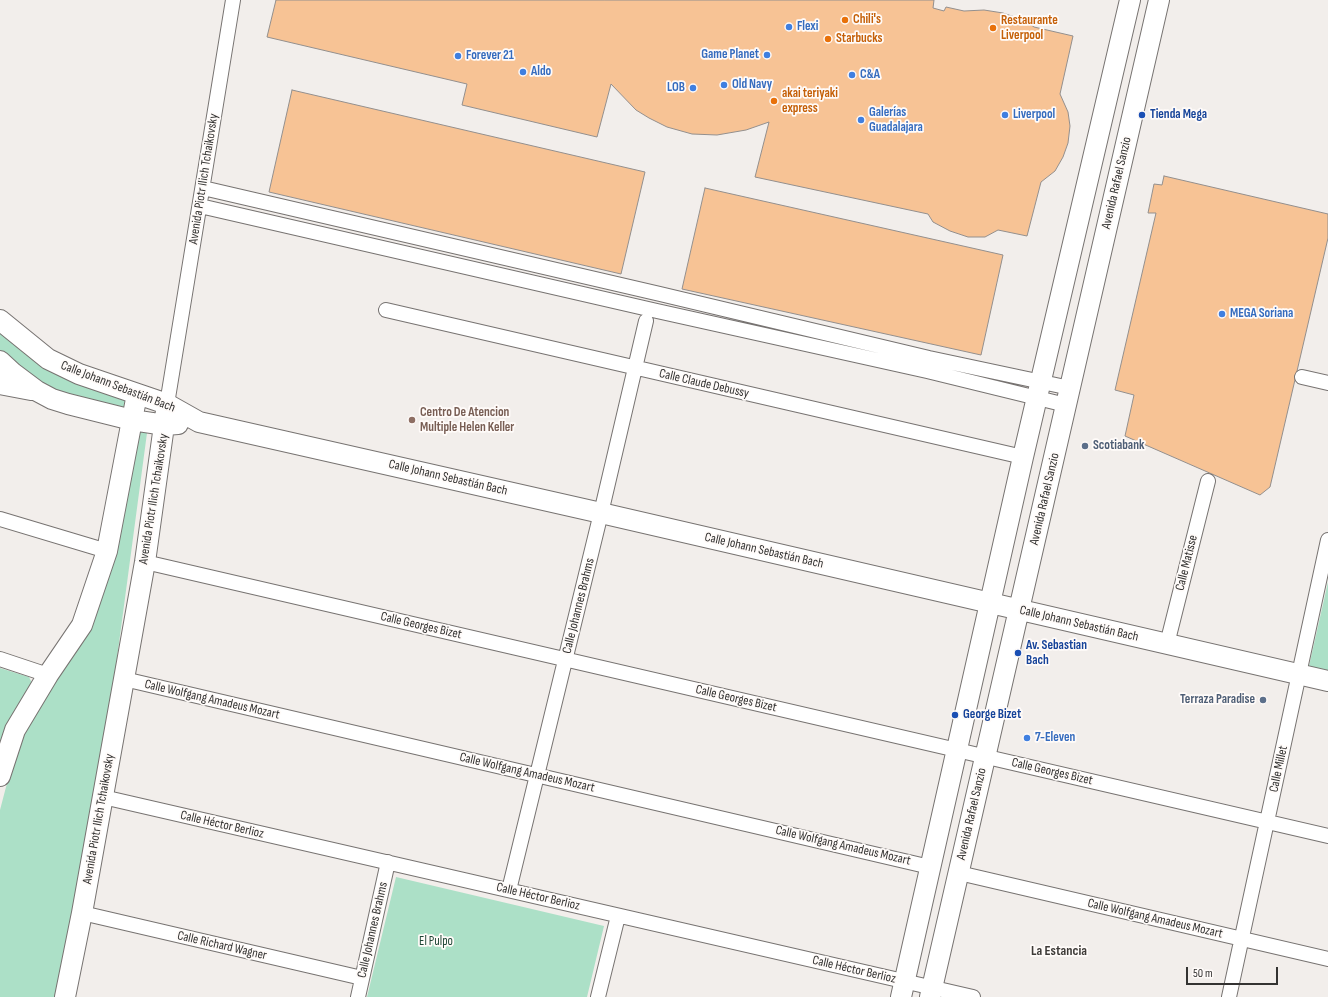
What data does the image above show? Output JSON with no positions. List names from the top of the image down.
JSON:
{
  "streets": {
    "street": [
      "Avenida Piotr Ilich Tchaikovsky",
      "Avenida Rafael Sanzio",
      "Calle Claude Debussy",
      "Calle Johann Sebastián Bach",
      "Calle Matisse",
      "Calle Johannes Brahms",
      "Calle Georges Bizet",
      "Calle Wolfgang Amadeus Mozart",
      "Calle Millet",
      "Calle Héctor Berlioz",
      "Calle Richard Wagner"
    ]
  },
  "crossings": [
    ["Avenida Piotr Ilich Tchaikovsky", "Calle Johann Sebastián Bach"],
    ["Avenida Piotr Ilich Tchaikovsky", "Calle Georges Bizet"],
    ["Avenida Piotr Ilich Tchaikovsky", "Calle Wolfgang Amadeus Mozart"],
    ["Avenida Piotr Ilich Tchaikovsky", "Calle Héctor Berlioz"],
    ["Avenida Piotr Ilich Tchaikovsky", "Calle Richard Wagner"],
    ["Avenida Rafael Sanzio", "Calle Johann Sebastián Bach"],
    ["Avenida Rafael Sanzio", "Calle Georges Bizet"],
    ["Avenida Rafael Sanzio", "Calle Wolfgang Amadeus Mozart"],
    ["Avenida Rafael Sanzio", "Calle Héctor Berlioz"],
    ["Calle Claude Debussy", "Calle Johannes Brahms"],
    ["Calle Johann Sebastián Bach", "Calle Matisse"],
    ["Calle Johann Sebastián Bach", "Calle Johannes Brahms"],
    ["Calle Johann Sebastián Bach", "Calle Millet"],
    ["Calle Johannes Brahms", "Calle Georges Bizet"],
    ["Calle Johannes Brahms", "Calle Wolfgang Amadeus Mozart"],
    ["Calle Johannes Brahms", "Calle Héctor Berlioz"],
    ["Calle Johannes Brahms", "Calle Richard Wagner"],
    ["Calle Georges Bizet", "Calle Millet"],
    ["Calle Wolfgang Amadeus Mozart", "Calle Millet"]
  ],
  "districts": ["La Estancia"],
  "parks": ["El Pulpo"],
  "places": [
    "Chili's",
    "Flexi",
    "Restaurante Liverpool",
    "Starbucks",
    "Game Planet",
    "Forever 21",
    "Aldo",
    "C&A",
    "Old Navy",
    "LOB",
    "akai teriyaki express",
    "Liverpool",
    "Tienda Mega",
    "Galerías Guadalajara",
    "MEGA Soriana",
    "Centro De Atencion Multiple Helen Keller",
    "Scotiabank",
    "Av. Sebastian Bach",
    "Terraza Paradise",
    "George Bizet",
    "7-Eleven"
  ],
  "scale_bar": "50 m"
}
